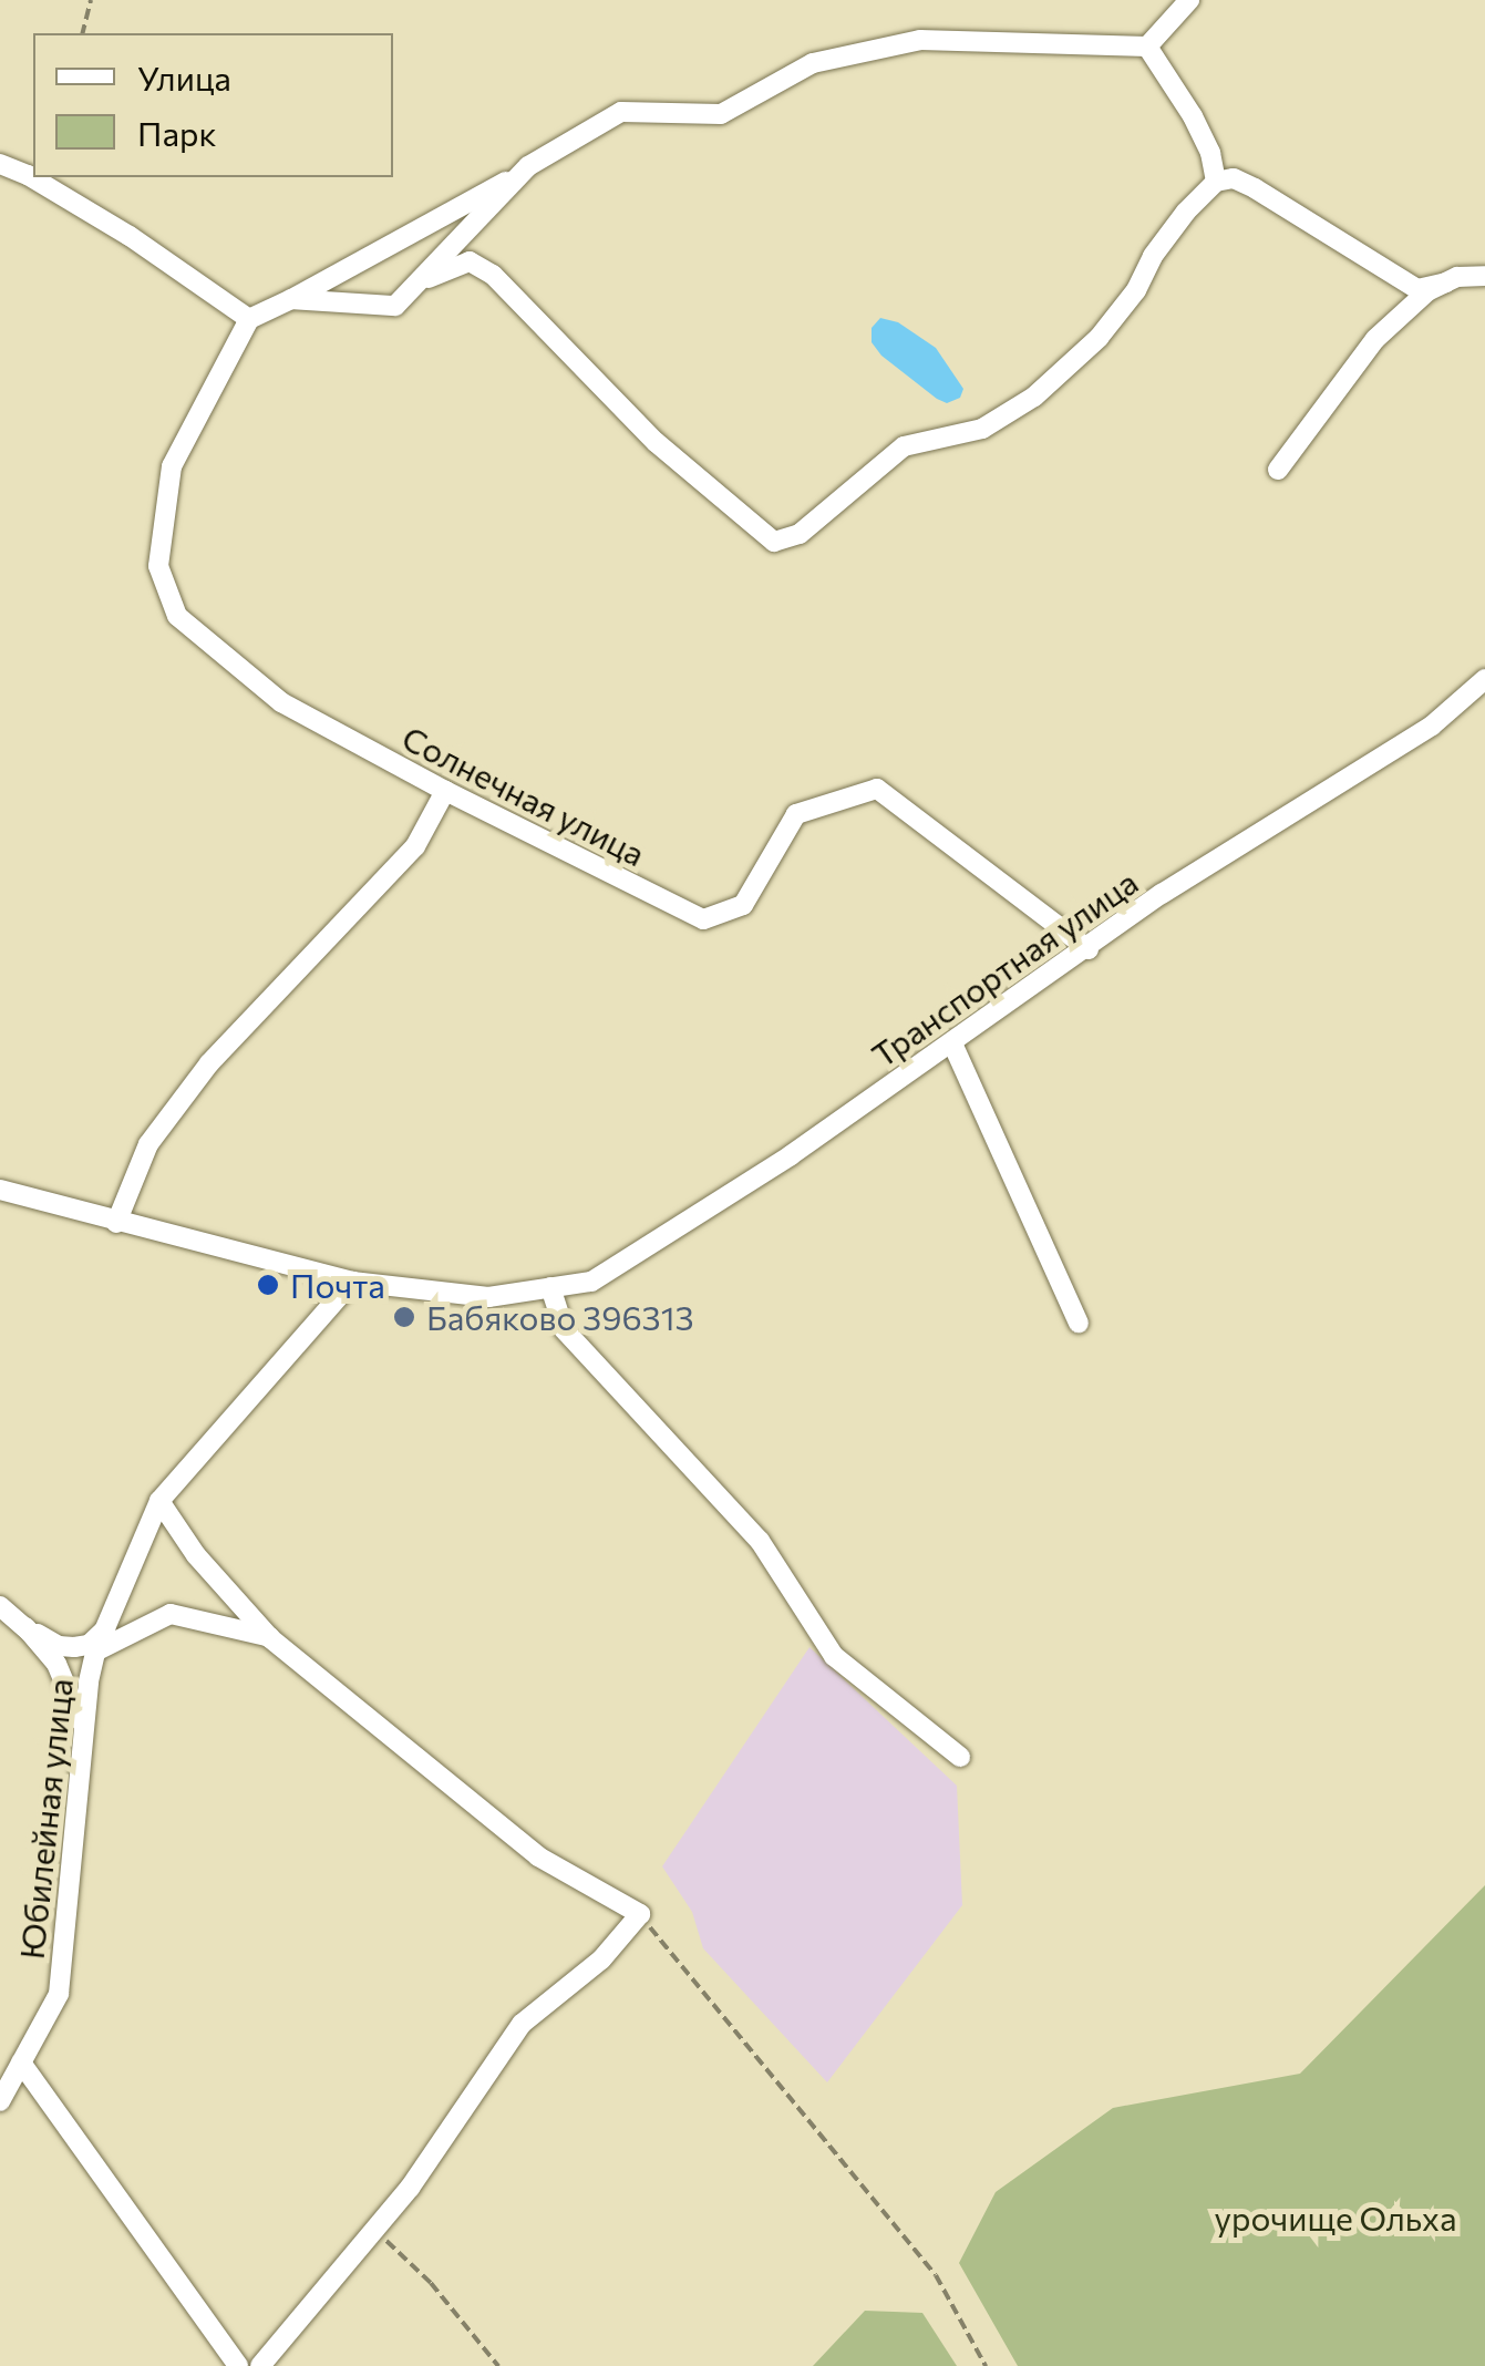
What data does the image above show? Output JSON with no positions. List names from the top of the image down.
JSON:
{
  "streets": {
    "street": ["Солнечная улица", "Транспортная улица", "Юбилейная улица"]
  },
  "crossings": [
    ["Солнечная улица", "Транспортная улица"],
    ["Транспортная улица", "Юбилейная улица"]
  ],
  "parks": ["урочище Ольха"],
  "places": ["Почта", "Бабяково 396313"],
  "legend": ["Улица", "Парк"]
}
